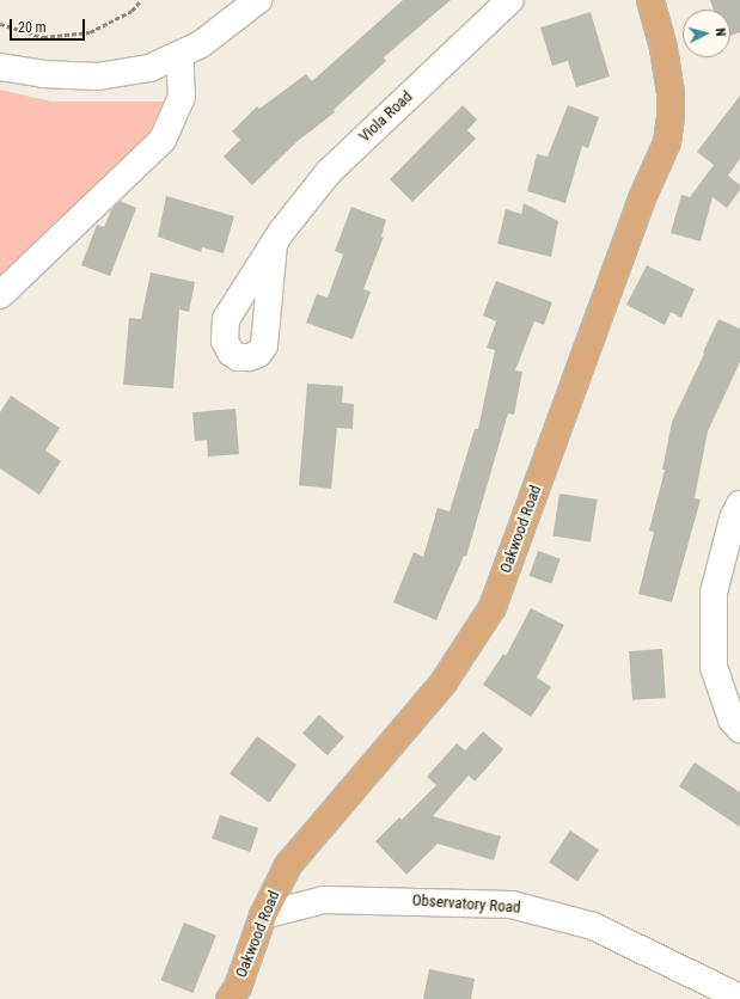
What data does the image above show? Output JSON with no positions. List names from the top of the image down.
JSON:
{
  "streets": {
    "main road": ["Oakwood Road"],
    "street": ["Viola Road", "Observatory Road"]
  },
  "crossings": [
    ["Oakwood Road", "Observatory Road"]
  ],
  "scale_bar": "20 m",
  "north": "right"
}
